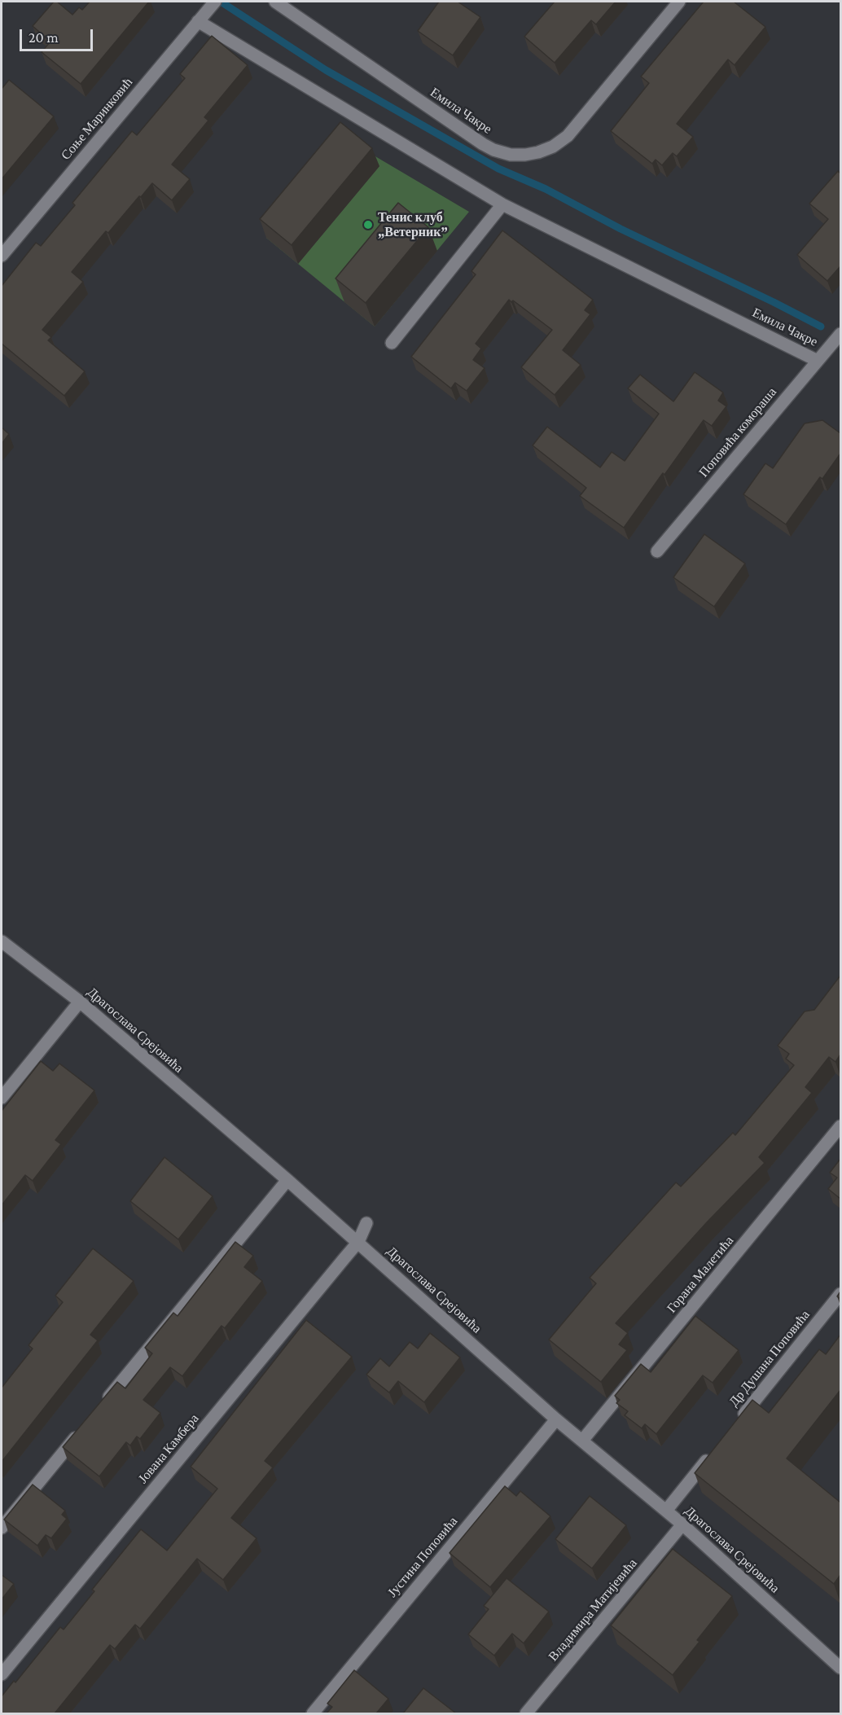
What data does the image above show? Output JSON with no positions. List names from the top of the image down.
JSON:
{
  "streets": {
    "street": [
      "Емила Чакре",
      "Соње Маринковић",
      "Поповића комораша",
      "Драгослава Срејовића",
      "Горана Малетића",
      "Др Душана Поповића",
      "Јована Камбера",
      "Јустина Поповића",
      "Владимира Матијевића"
    ]
  },
  "crossings": [
    ["Емила Чакре", "Соње Маринковић"],
    ["Емила Чакре", "Поповића комораша"],
    ["Драгослава Срејовића", "Горана Малетића"],
    ["Драгослава Срејовића", "Јована Камбера"],
    ["Драгослава Срејовића", "Јустина Поповића"],
    ["Драгослава Срејовића", "Владимира Матијевића"]
  ],
  "places": ["Тенис клуб „Ветерник”"],
  "scale_bar": "20 m"
}
